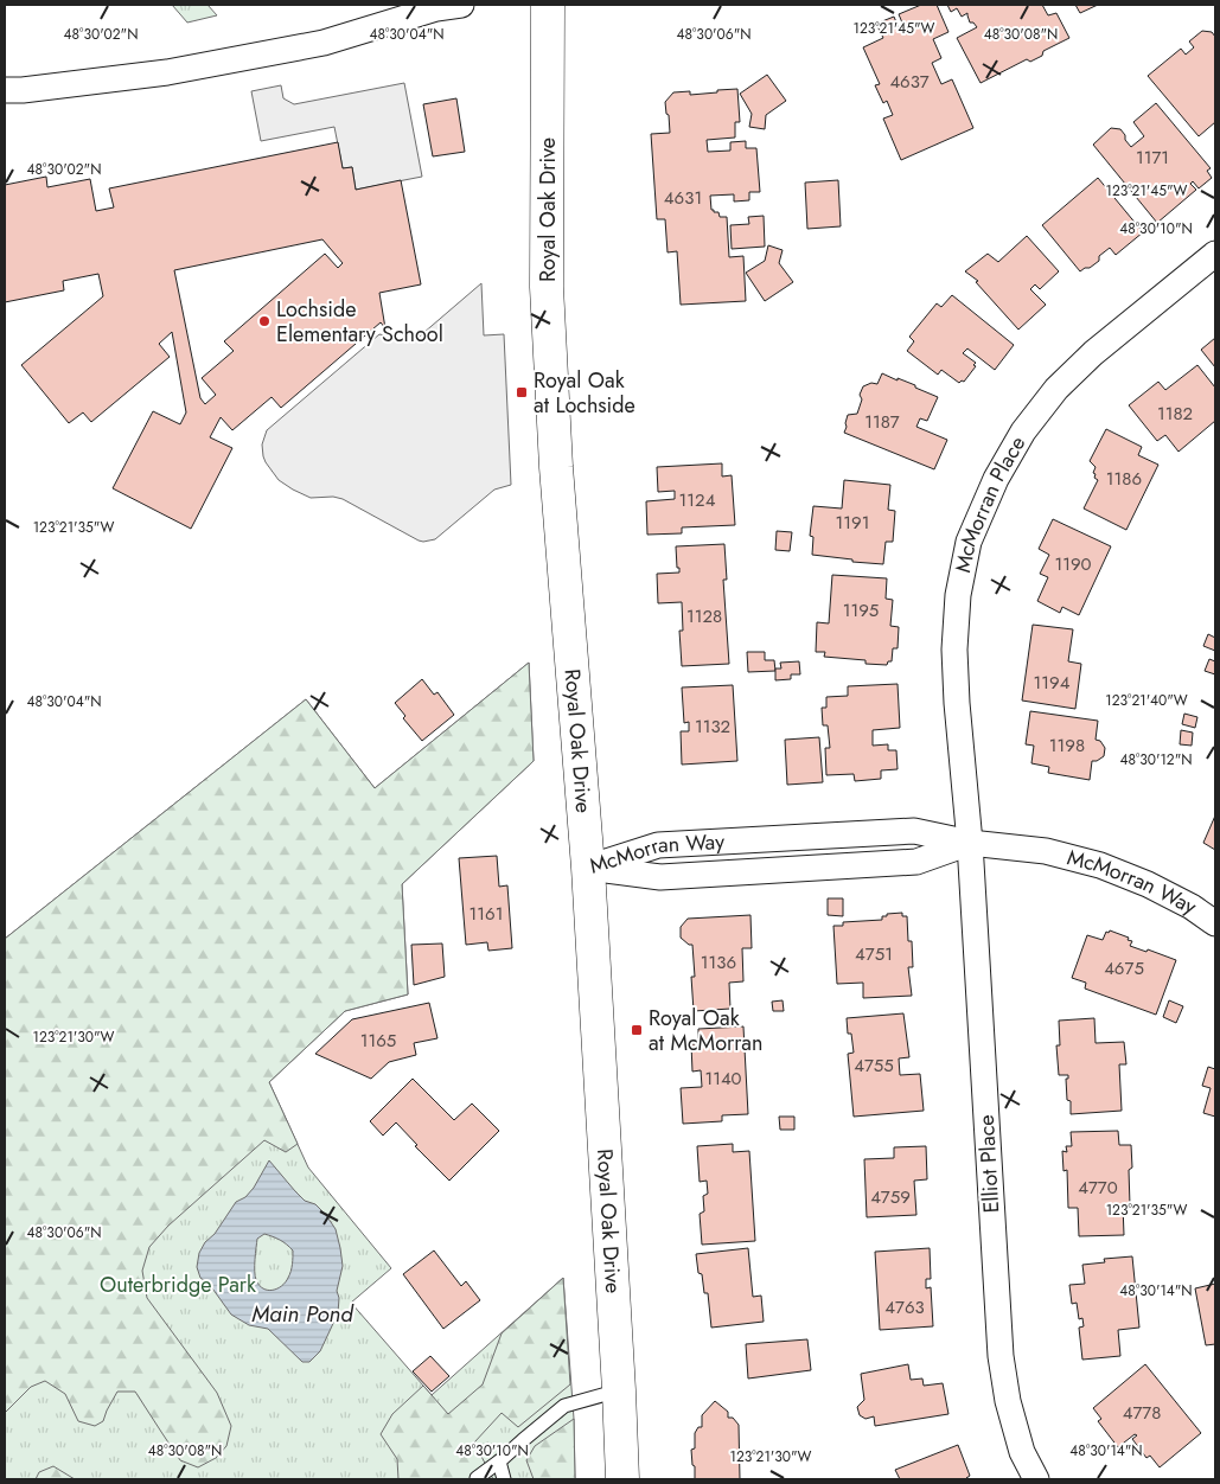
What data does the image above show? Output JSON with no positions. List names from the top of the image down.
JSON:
{
  "streets": {
    "main road": ["Royal Oak Drive"],
    "street": ["McMorran Place", "McMorran Way", "Elliot Place"]
  },
  "crossings": [
    ["Royal Oak Drive", "McMorran Way"],
    ["McMorran Place", "McMorran Way"],
    ["McMorran Place", "Elliot Place"],
    ["McMorran Way", "Elliot Place"]
  ],
  "water": ["Main Pond"],
  "parks": ["Outerbridge Park"],
  "places": {
    "other": ["Lochside Elementary School"],
    "transit": ["Royal Oak at Lochside", "Royal Oak at McMorran"]
  },
  "house_numbers": [
    "4637",
    "1171",
    "4631",
    "1182",
    "1187",
    "1186",
    "1124",
    "1191",
    "1190",
    "1195",
    "1128",
    "1194",
    "1132",
    "1198",
    "1161",
    "4751",
    "1136",
    "4675",
    "1165",
    "4755",
    "1140",
    "4770",
    "4759",
    "4763",
    "4778"
  ],
  "coordinates": [
    "123°21'45\"W",
    "48°30'02\"N",
    "48°30'04\"N",
    "48°30'06\"N",
    "48°30'08\"N",
    "48°30'10\"N",
    "123°21'35\"W",
    "123°21'40\"W",
    "48°30'12\"N",
    "123°21'30\"W",
    "48°30'14\"N"
  ]
}
